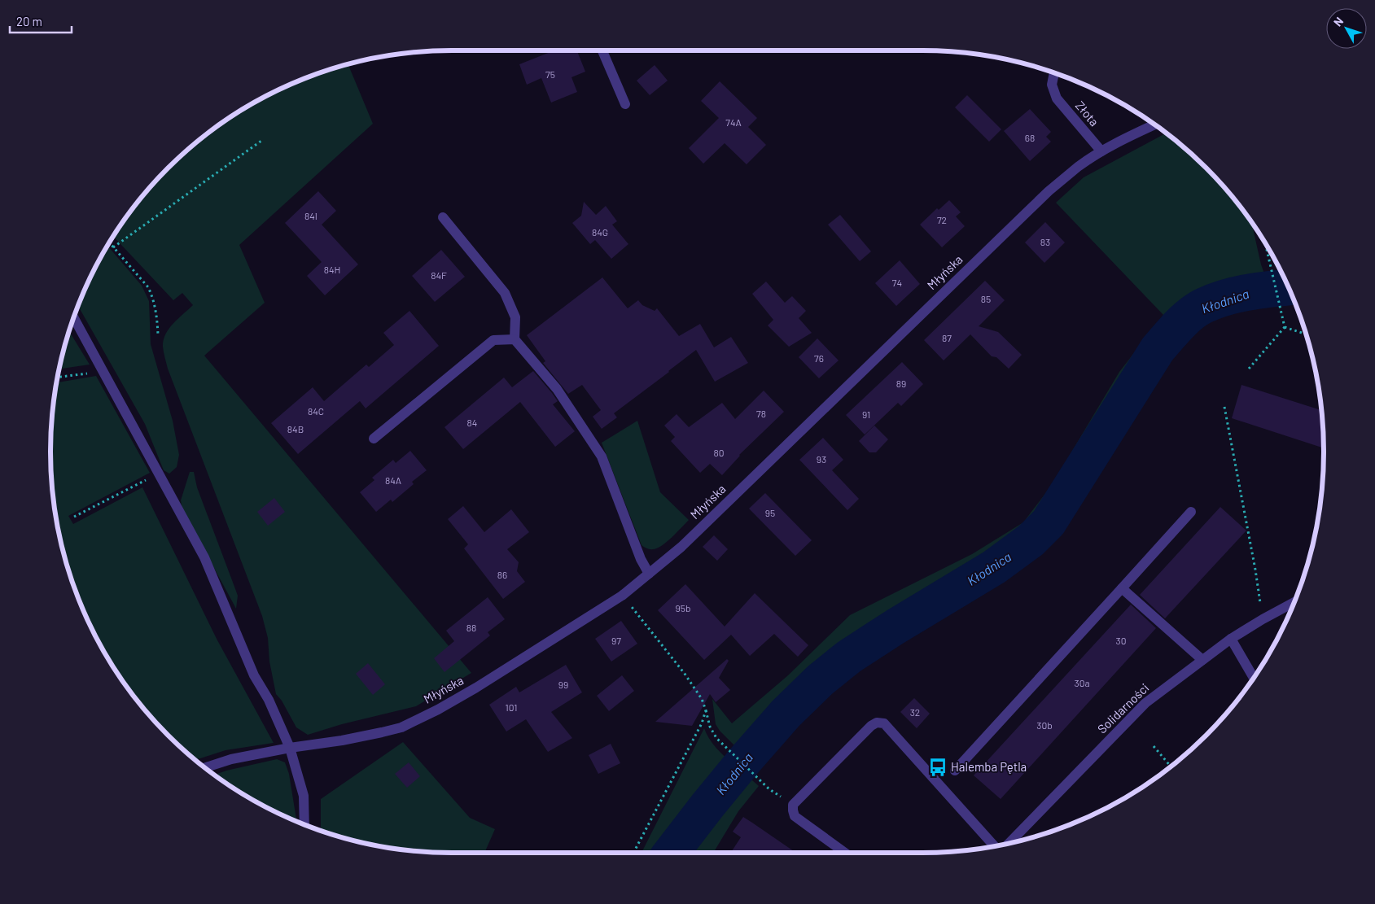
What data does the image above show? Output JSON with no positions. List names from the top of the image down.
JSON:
{
  "streets": {
    "street": ["Złota", "Młyńska", "Solidarności"]
  },
  "crossings": [
    ["Złota", "Młyńska"]
  ],
  "water": ["Kłodnica"],
  "places": {
    "bus stop": ["Halemba Pętla"]
  },
  "house_numbers": [
    "75",
    "74A",
    "68",
    "84I",
    "72",
    "84G",
    "83",
    "84H",
    "84F",
    "74",
    "85",
    "87",
    "76",
    "89",
    "84C",
    "78",
    "91",
    "84",
    "84B",
    "80",
    "93",
    "84A",
    "95",
    "86",
    "95b",
    "88",
    "97",
    "30",
    "30a",
    "99",
    "101",
    "32",
    "30b"
  ],
  "scale_bar": "20 m",
  "north": "top left"
}
